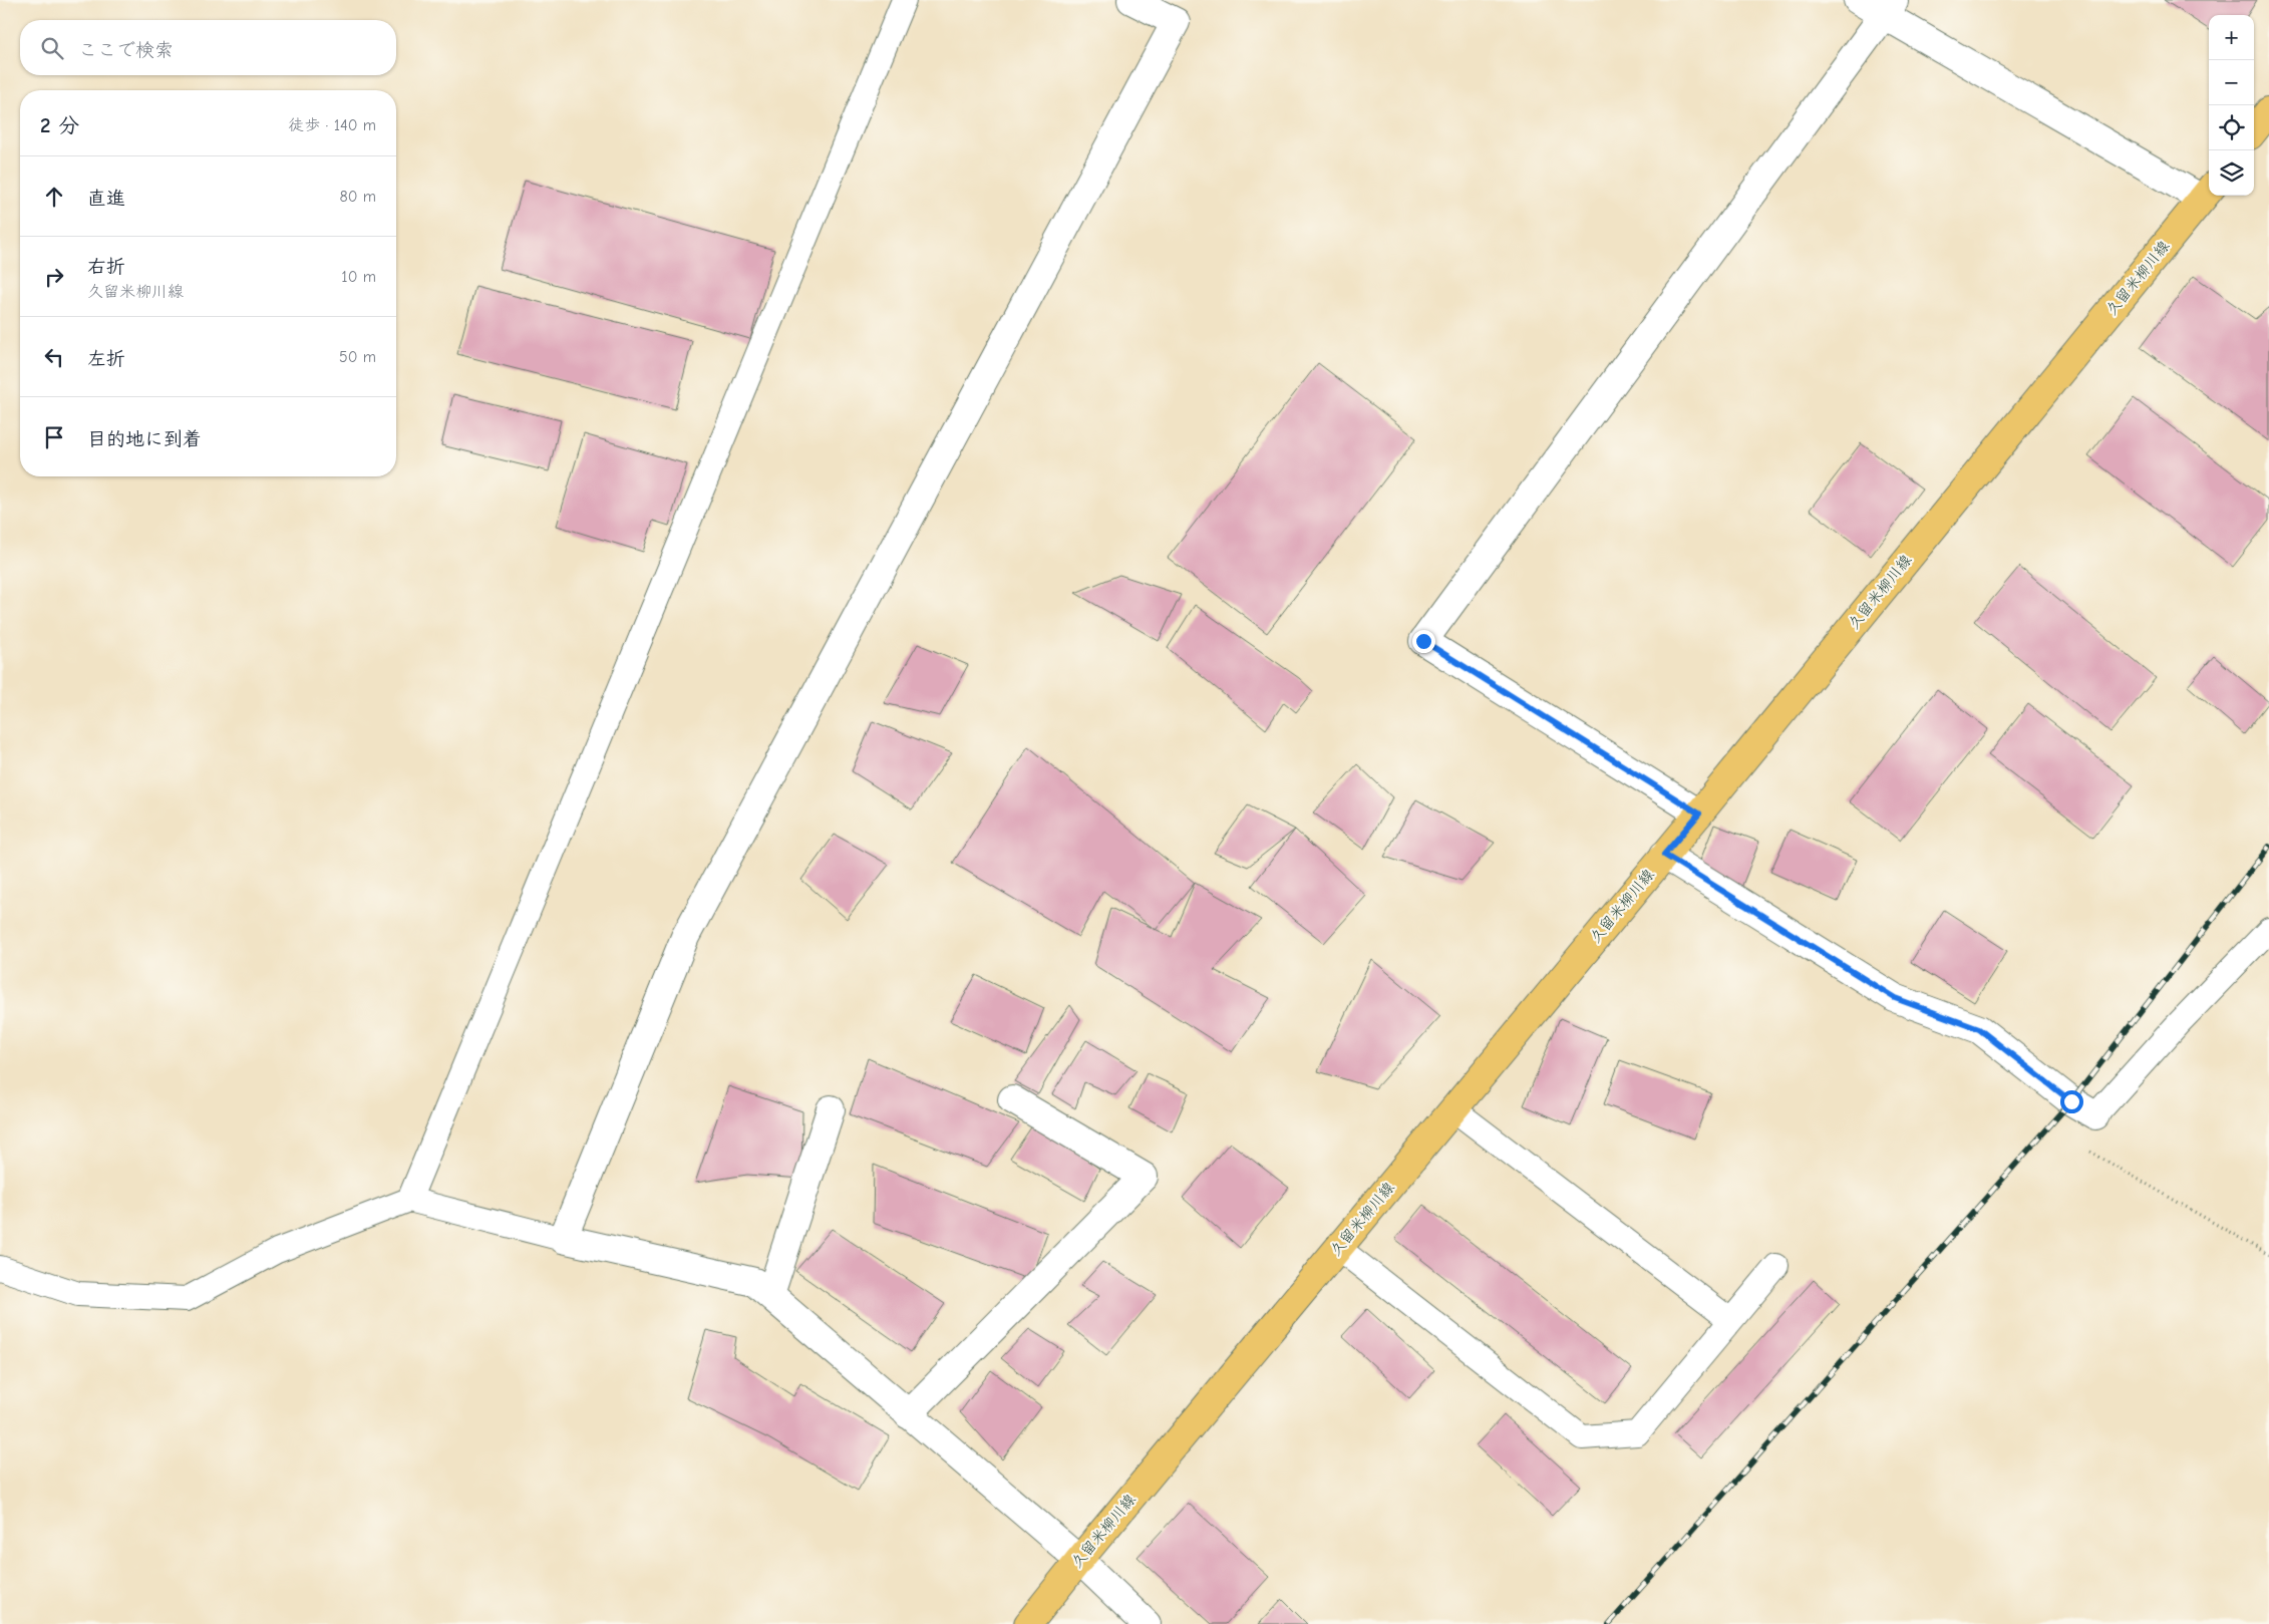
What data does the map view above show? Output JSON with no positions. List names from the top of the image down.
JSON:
{
  "streets": {
    "main road": ["久留米柳川線"]
  },
  "page": {
    "map_buttons": ["+", "−"],
    "search": "ここで検索",
    "heading": ["2 分", "徒歩 · 140 m"],
    "list": [
      ["直進", "80 m"],
      ["右折", "久留米柳川線", "10 m"],
      ["左折", "50 m"],
      "目的地に到着"
    ]
  }
}
